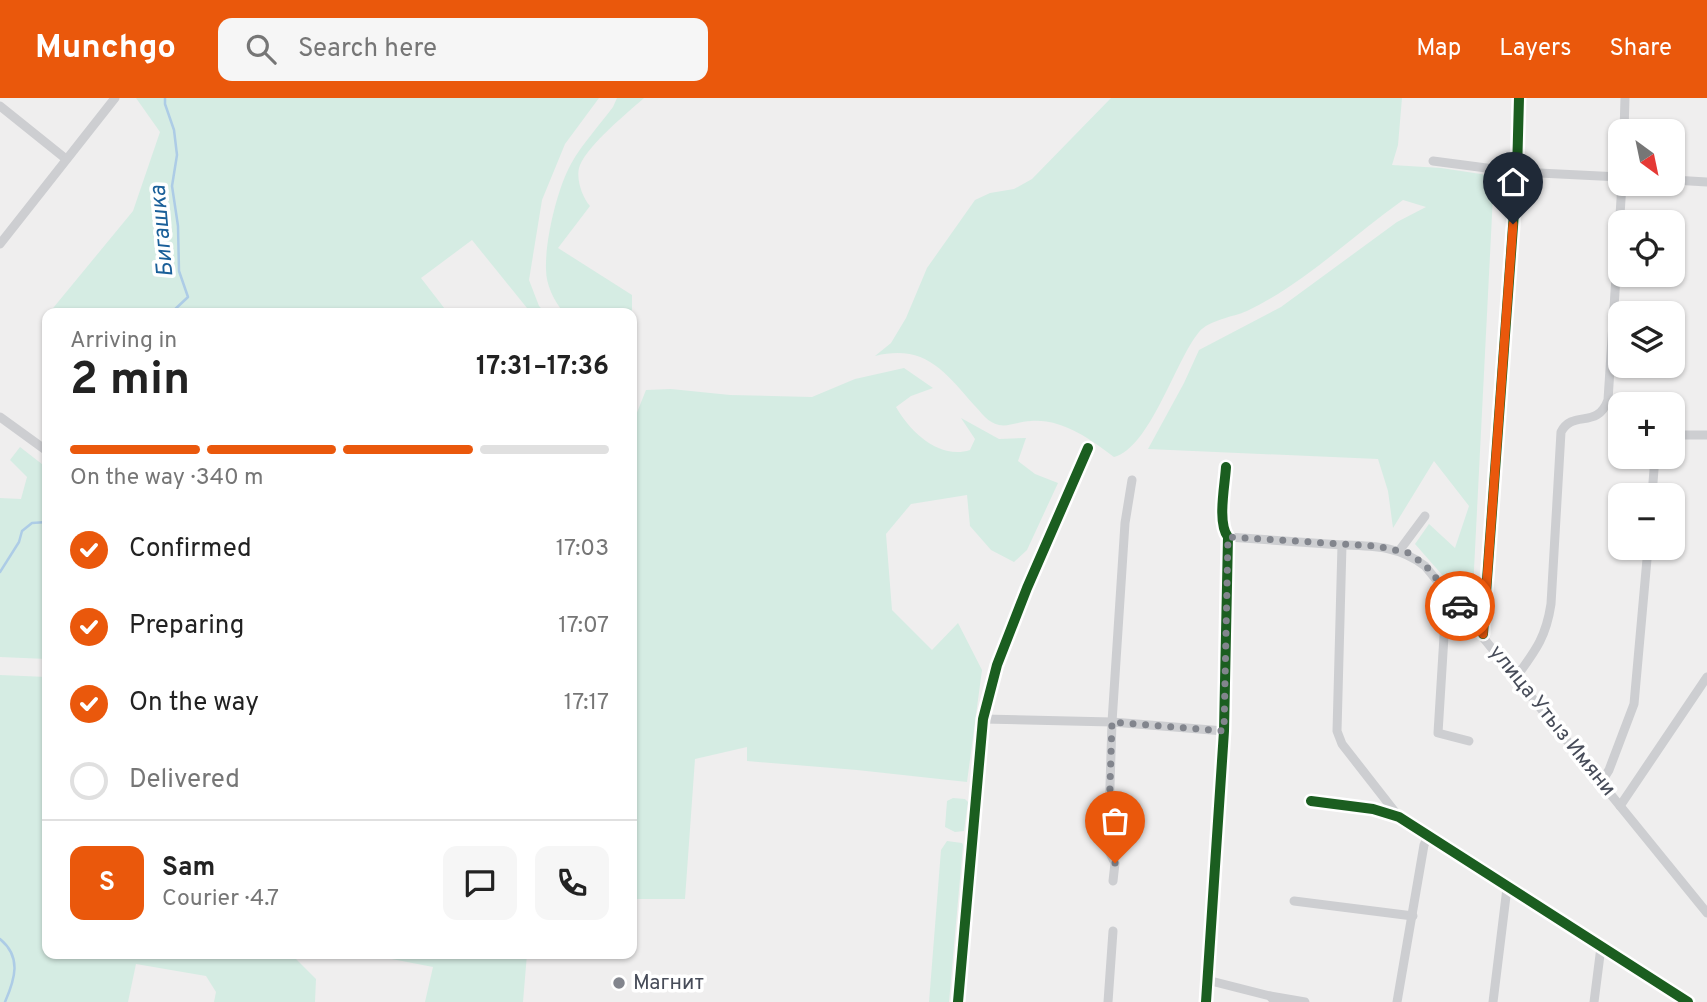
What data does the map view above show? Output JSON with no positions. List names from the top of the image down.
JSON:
{
  "streets": {
    "street": ["улица Утыз Имяни"]
  },
  "water": ["Бигашка"],
  "places": ["Магнит"],
  "north": "bottom right",
  "page": {
    "header": "Munchgo",
    "search": "Search here",
    "nav": ["Map", "Layers", "Share"],
    "map_buttons": ["+", "−"],
    "heading": ["2 min", "Arriving in", "17:31–17:36"],
    "panel": ["Sam", "Courier · 4.7"],
    "bar": "On the way · 340 m",
    "list": [
      ["Confirmed", "17:03"],
      ["Preparing", "17:07"],
      ["On the way", "17:17"],
      "Delivered"
    ],
    "round": "S"
  }
}
